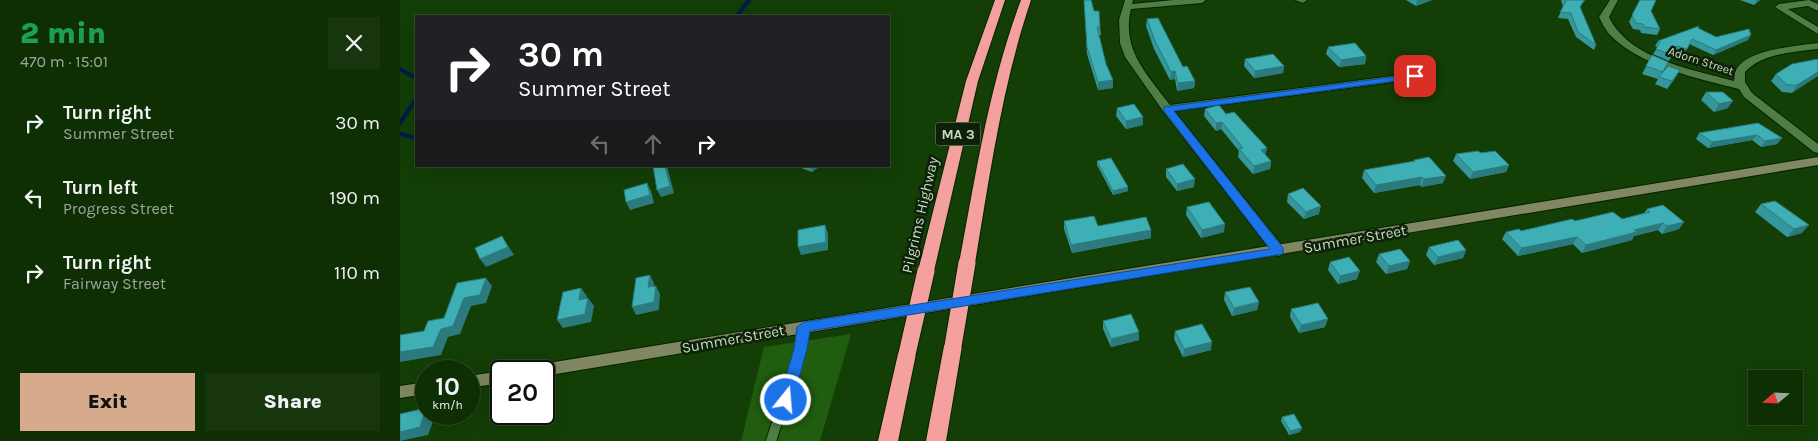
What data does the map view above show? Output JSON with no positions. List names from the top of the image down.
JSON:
{
  "streets": {
    "highway": ["MA 3", "Pilgrims Highway"],
    "street": ["Adorn Street", "Summer Street"]
  },
  "north": "left",
  "page": {
    "heading": ["2 min", "470 m · 15:01"],
    "turn": ["30 m", "Summer Street"],
    "list": [
      {
        "name": "Turn right",
        "note": "Summer Street",
        "value": "30 m"
      },
      {
        "name": "Turn left",
        "note": "Progress Street",
        "value": "190 m"
      },
      {
        "name": "Turn right",
        "note": "Fairway Street",
        "value": "110 m"
      }
    ],
    "speed": "10 km/h",
    "limit": "20",
    "buttons": ["Exit", "Share"]
  }
}
